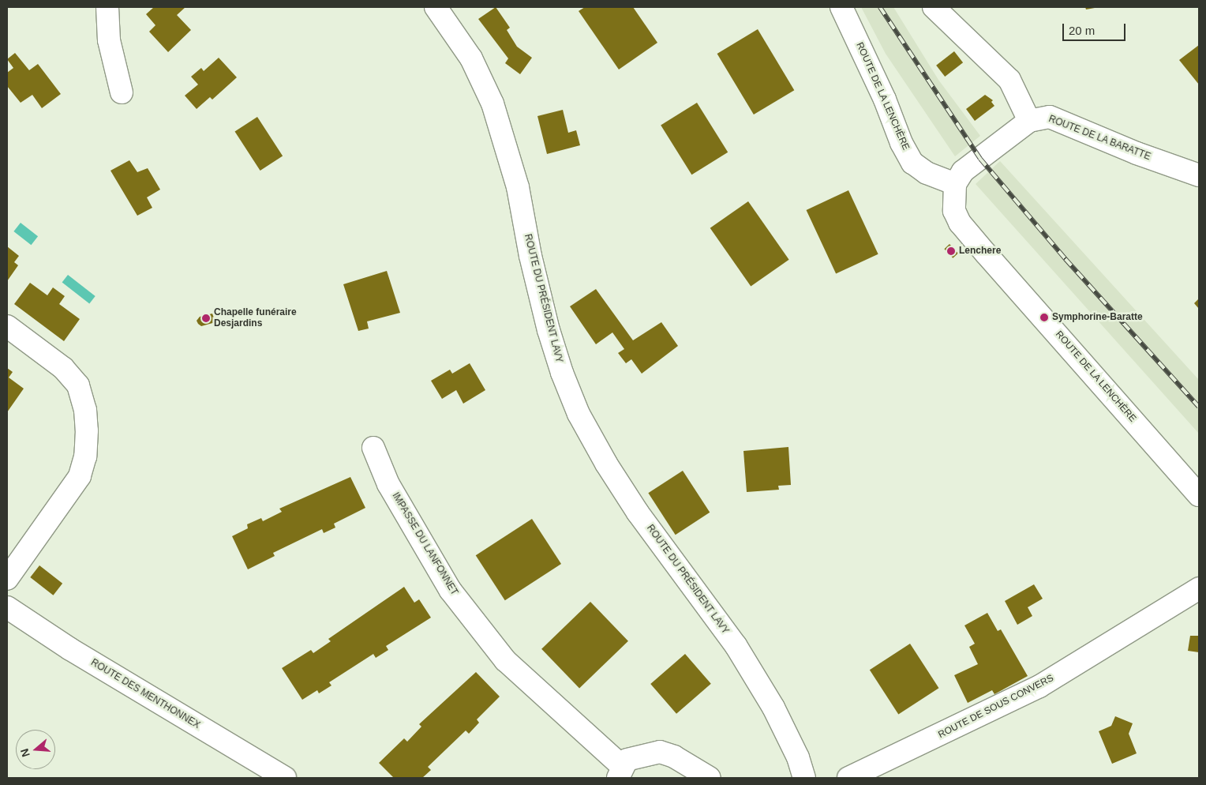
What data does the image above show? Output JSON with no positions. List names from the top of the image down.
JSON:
{
  "streets": {
    "street": [
      "ROUTE DE LA LENCHÈRE",
      "ROUTE DE LA BARATTE",
      "ROUTE DU PRÉSIDENT LAVY",
      "IMPASSE DU LANFONNET",
      "ROUTE DES MENTHONNEX",
      "ROUTE DE SOUS CONVERS"
    ]
  },
  "places": ["Lenchere", "Symphorine-Baratte", "Chapelle funéraire Desjardins"],
  "scale_bar": "20 m",
  "north": "left"
}
